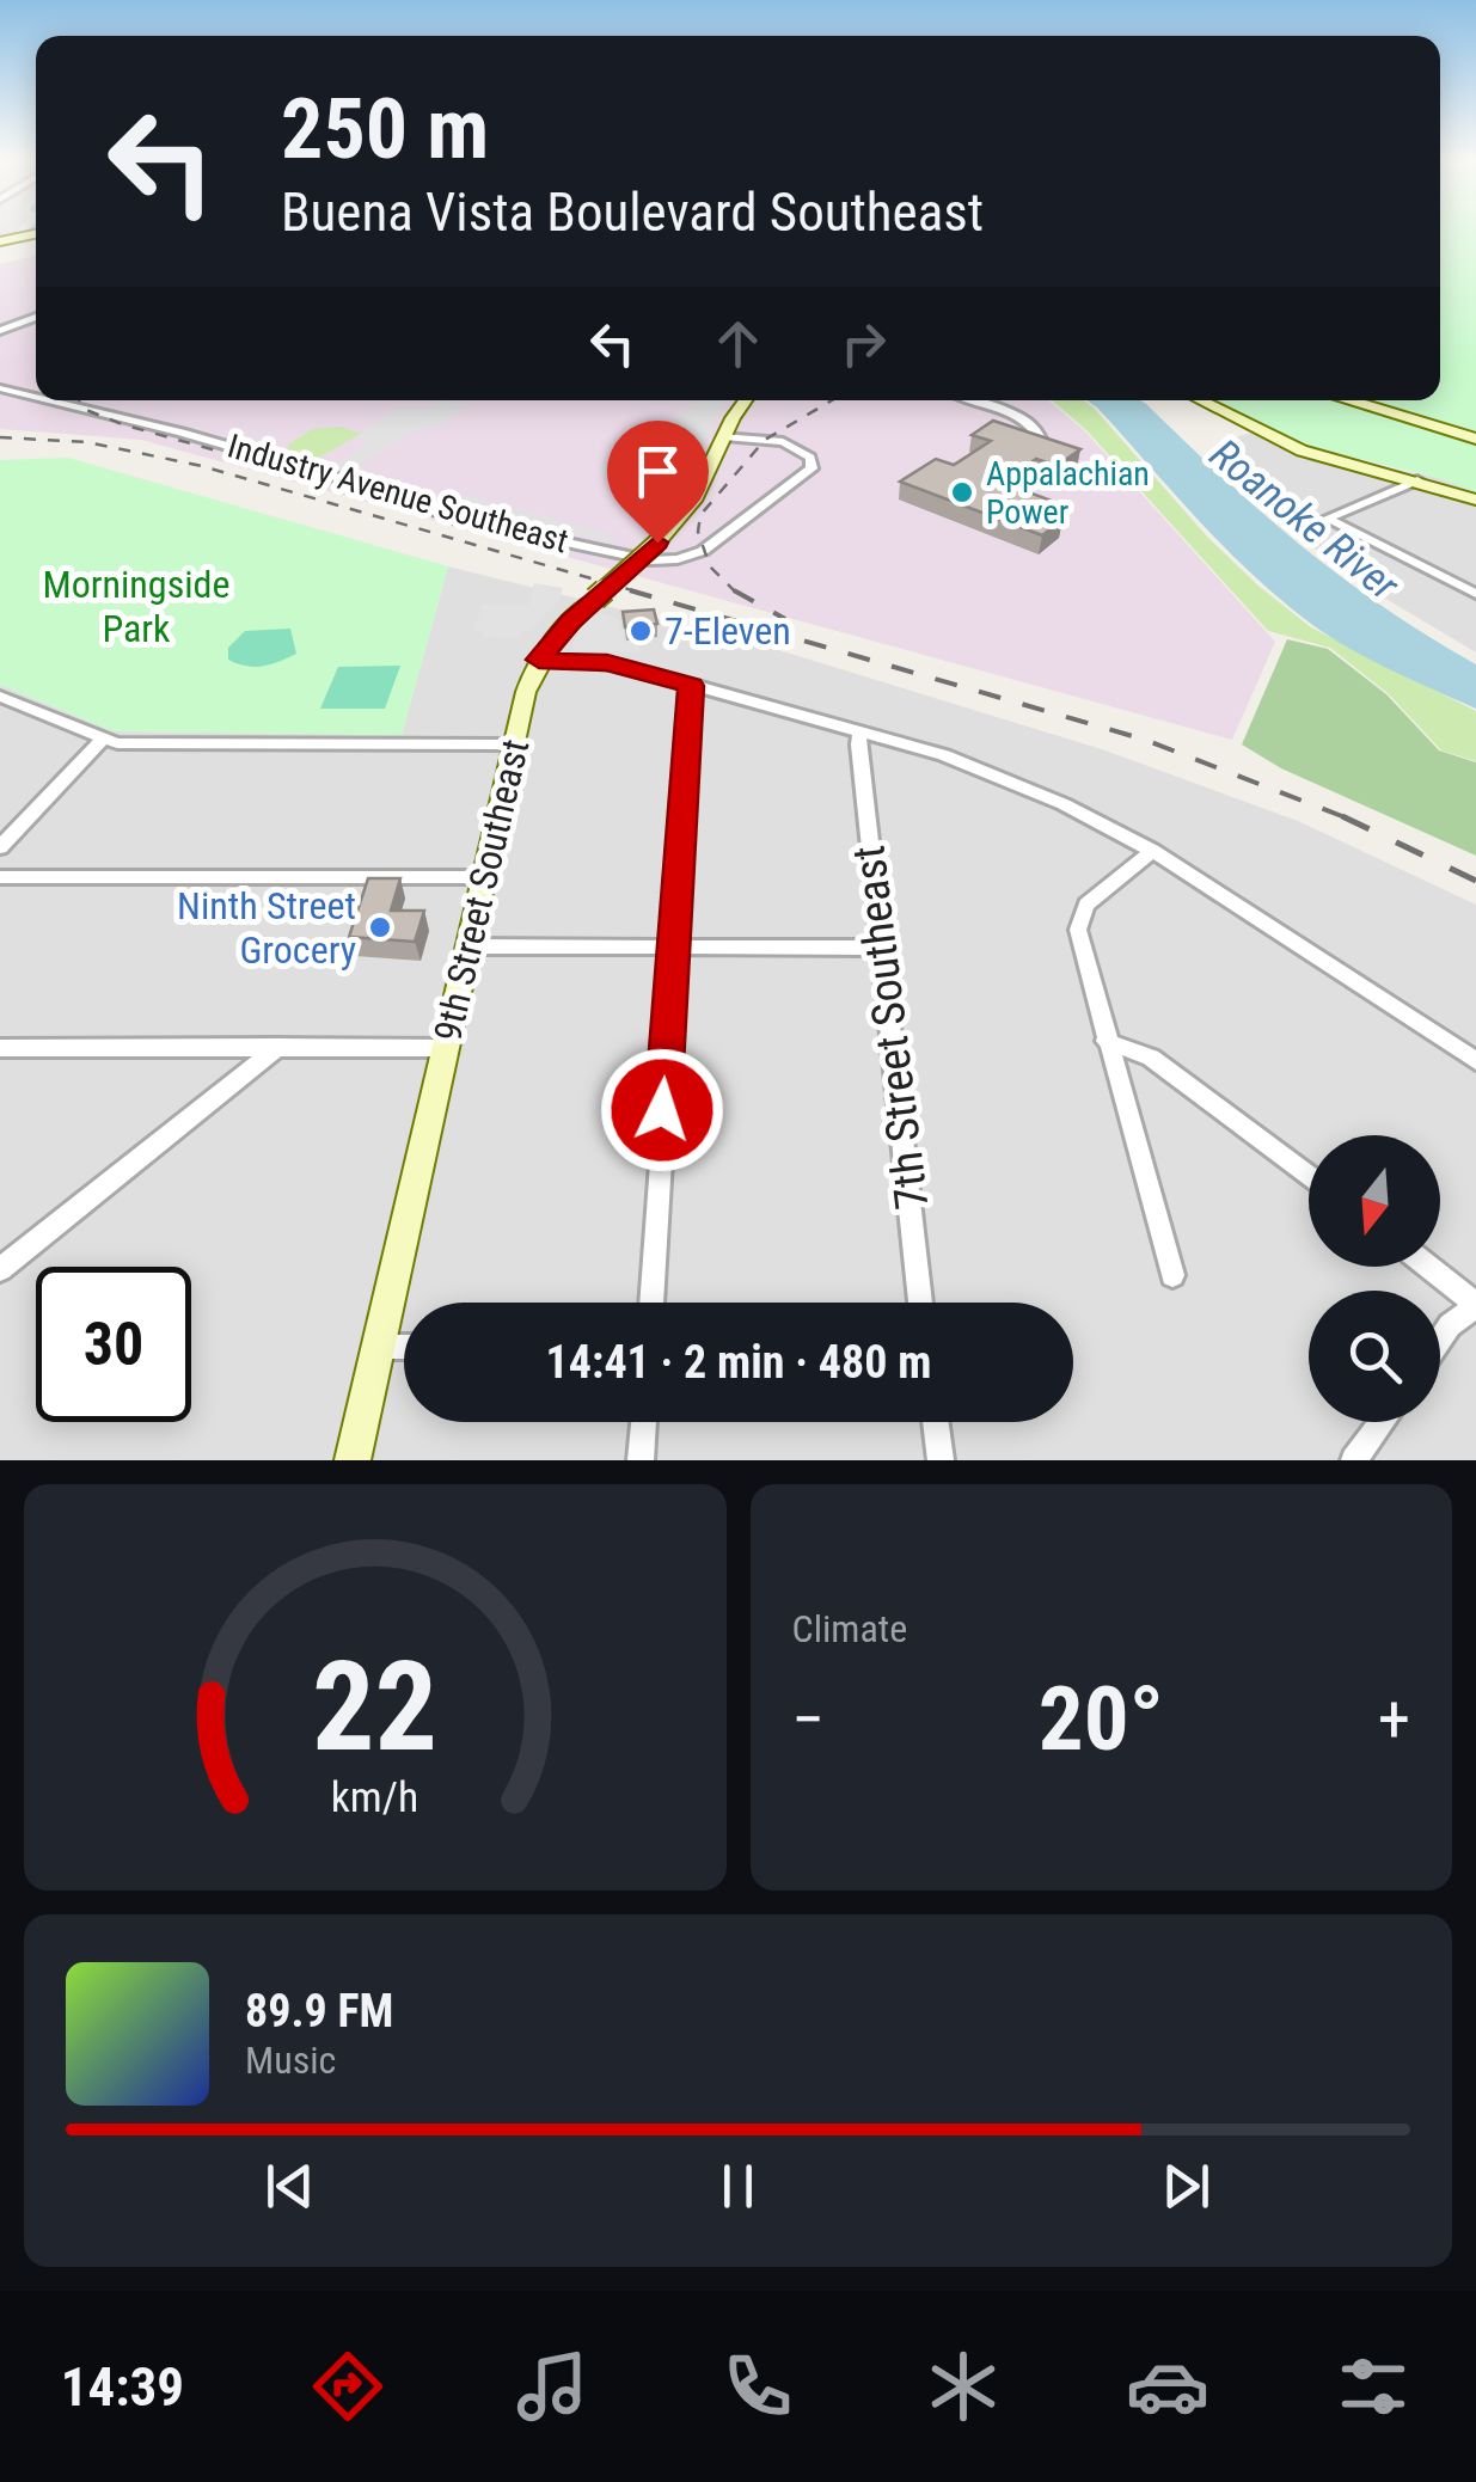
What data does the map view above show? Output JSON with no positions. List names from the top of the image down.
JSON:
{
  "streets": {
    "street": ["Industry Avenue Southeast", "9th Street Southeast", "7th Street Southeast"]
  },
  "crossings": [
    ["Industry Avenue Southeast", "9th Street Southeast"]
  ],
  "water": ["Roanoke River"],
  "parks": ["Morningside Park"],
  "places": ["Appalachian Power", "7-Eleven", "Ninth Street Grocery"],
  "north": "bottom",
  "page": {
    "turn": ["250 m", "Buena Vista Boulevard Southeast"],
    "limit": "30",
    "trip": "14:41 · 2 min · 480 m",
    "tile": "Climate",
    "heat": ["−", "20°", "+"],
    "song": ["89.9 FM", "Music"],
    "tabs": "14:39",
    "gauge": ["22", "km/h"]
  }
}
